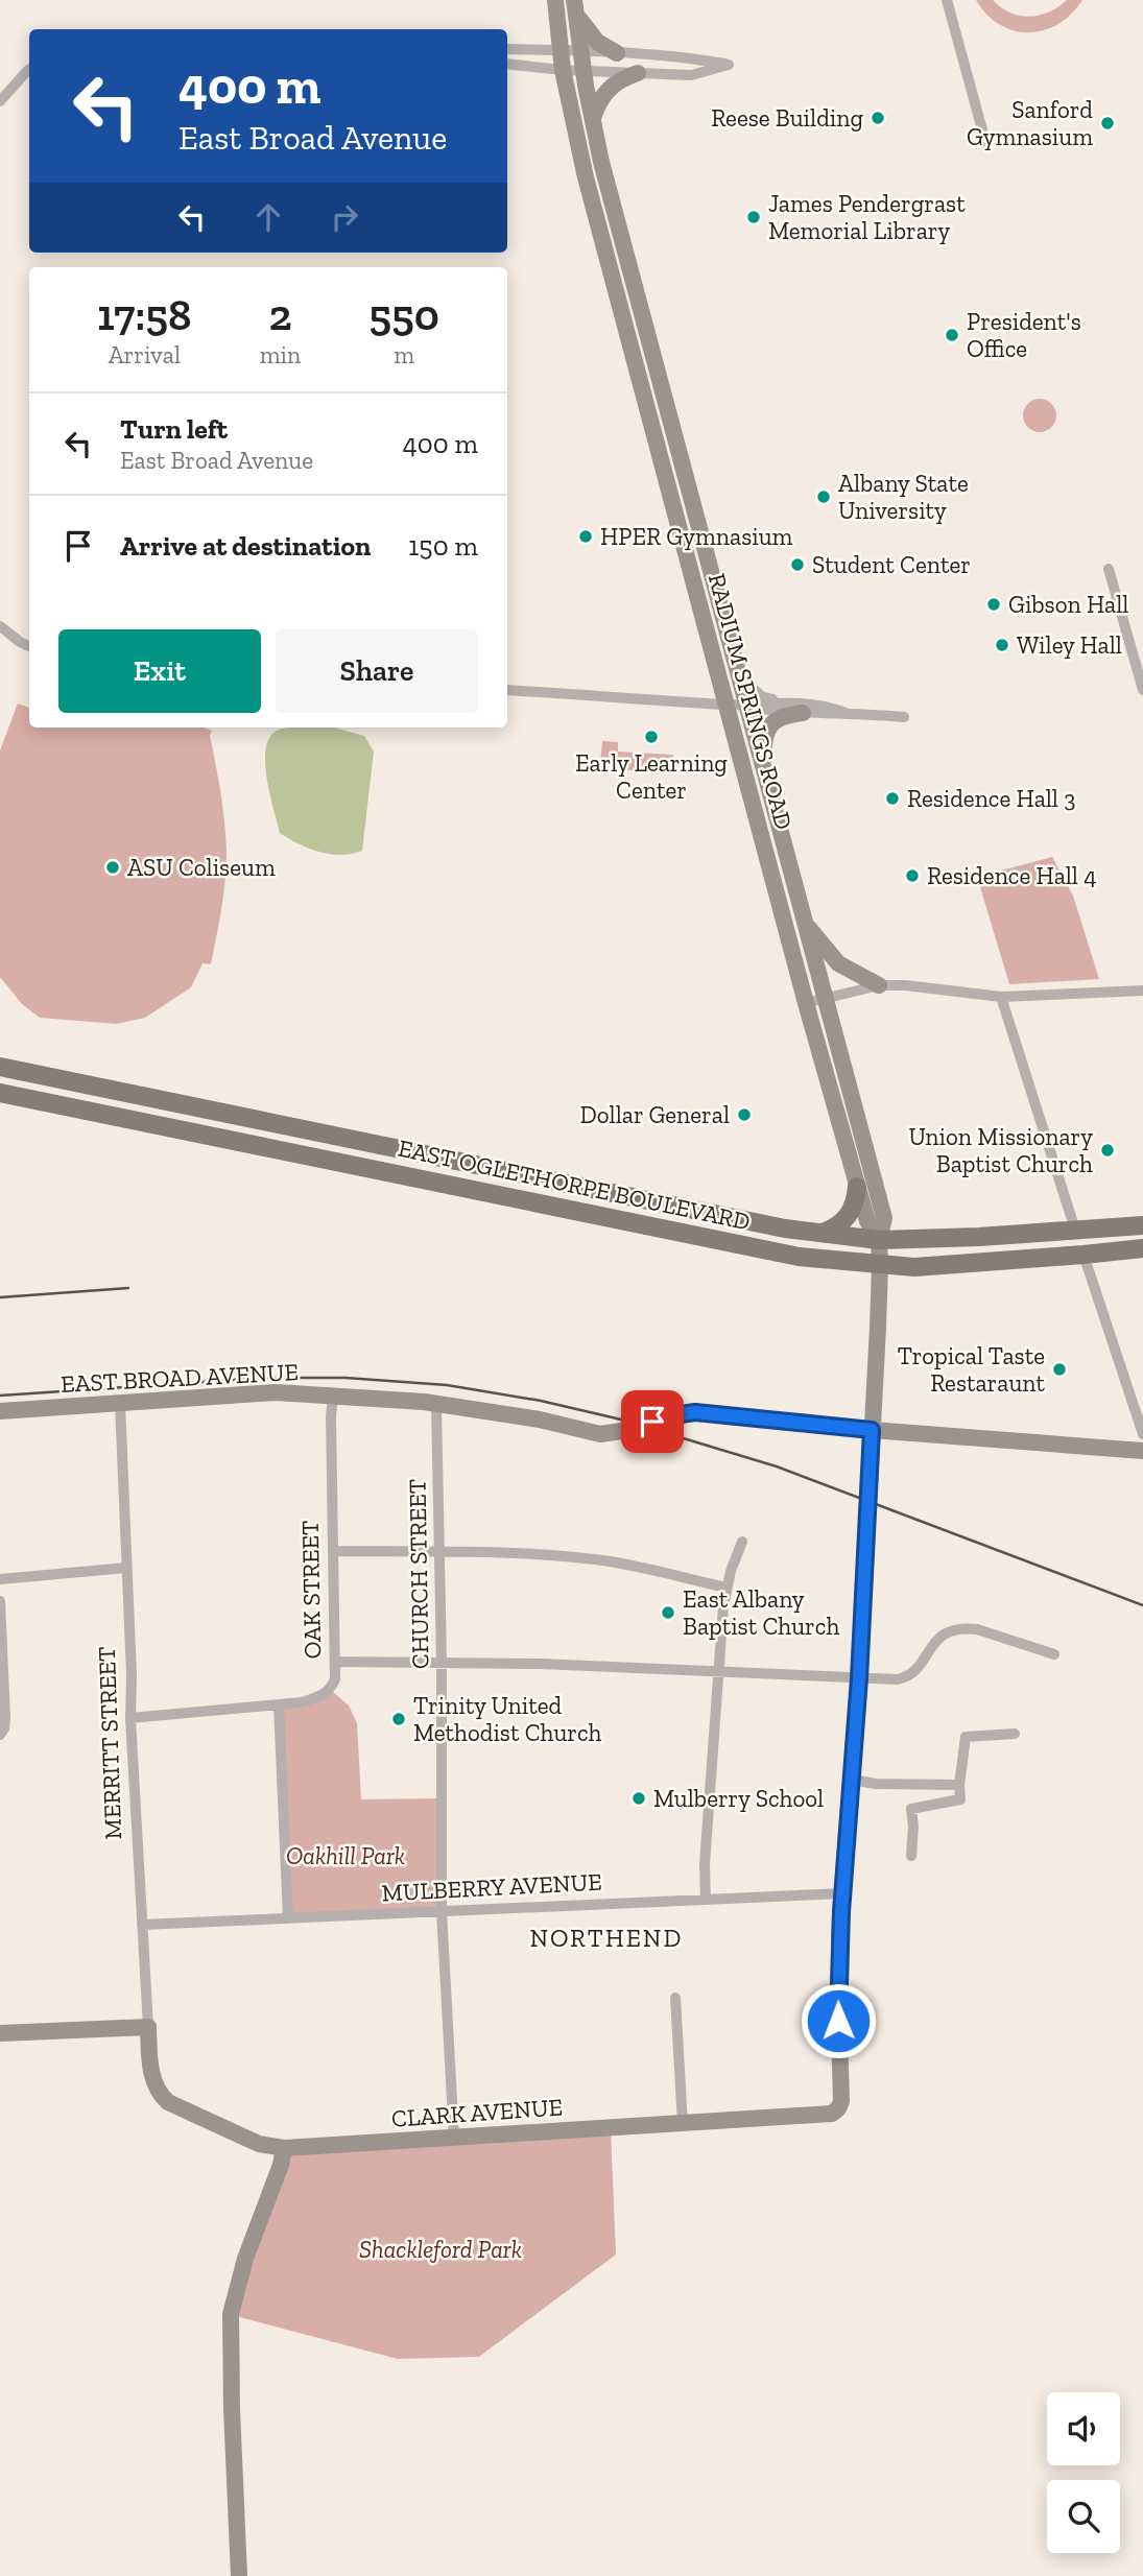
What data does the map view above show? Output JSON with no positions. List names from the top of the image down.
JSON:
{
  "streets": {
    "main road": [
      "RADIUM SPRINGS ROAD",
      "EAST OGLETHORPE BOULEVARD",
      "EAST BROAD AVENUE",
      "MERRITT STREET",
      "CLARK AVENUE"
    ],
    "street": ["CHURCH STREET", "OAK STREET", "MULBERRY AVENUE"]
  },
  "crossings": [
    ["RADIUM SPRINGS ROAD", "EAST OGLETHORPE BOULEVARD"],
    ["RADIUM SPRINGS ROAD", "EAST BROAD AVENUE"],
    ["RADIUM SPRINGS ROAD", "MULBERRY AVENUE"],
    ["RADIUM SPRINGS ROAD", "CLARK AVENUE"],
    ["EAST BROAD AVENUE", "CHURCH STREET"],
    ["EAST BROAD AVENUE", "OAK STREET"],
    ["EAST BROAD AVENUE", "MERRITT STREET"],
    ["CHURCH STREET", "MULBERRY AVENUE"],
    ["CHURCH STREET", "CLARK AVENUE"],
    ["MERRITT STREET", "MULBERRY AVENUE"],
    ["MERRITT STREET", "CLARK AVENUE"]
  ],
  "districts": ["NORTHEND"],
  "parks": ["Oakhill Park", "Shackleford Park"],
  "places": [
    "Reese Building",
    "Sanford Gymnasium",
    "James Pendergrast Memorial Library",
    "President's Office",
    "Albany State University",
    "HPER Gymnasium",
    "Student Center",
    "Gibson Hall",
    "Wiley Hall",
    "Early Learning Center",
    "Residence Hall 3",
    "ASU Coliseum",
    "Residence Hall 4",
    "Dollar General",
    "Union Missionary Baptist Church",
    "Tropical Taste Restaraunt",
    "East Albany Baptist Church",
    "Trinity United Methodist Church",
    "Mulberry School"
  ],
  "page": {
    "turn": ["400 m", "East Broad Avenue"],
    "eta": [
      "17:58",
      "Arrival",
      "2",
      "min",
      "550",
      "m"
    ],
    "list": [
      {
        "name": "Turn left",
        "note": "East Broad Avenue",
        "value": "400 m"
      },
      {
        "name": "Arrive at destination",
        "value": "150 m"
      }
    ],
    "buttons": ["Exit", "Share"]
  }
}
